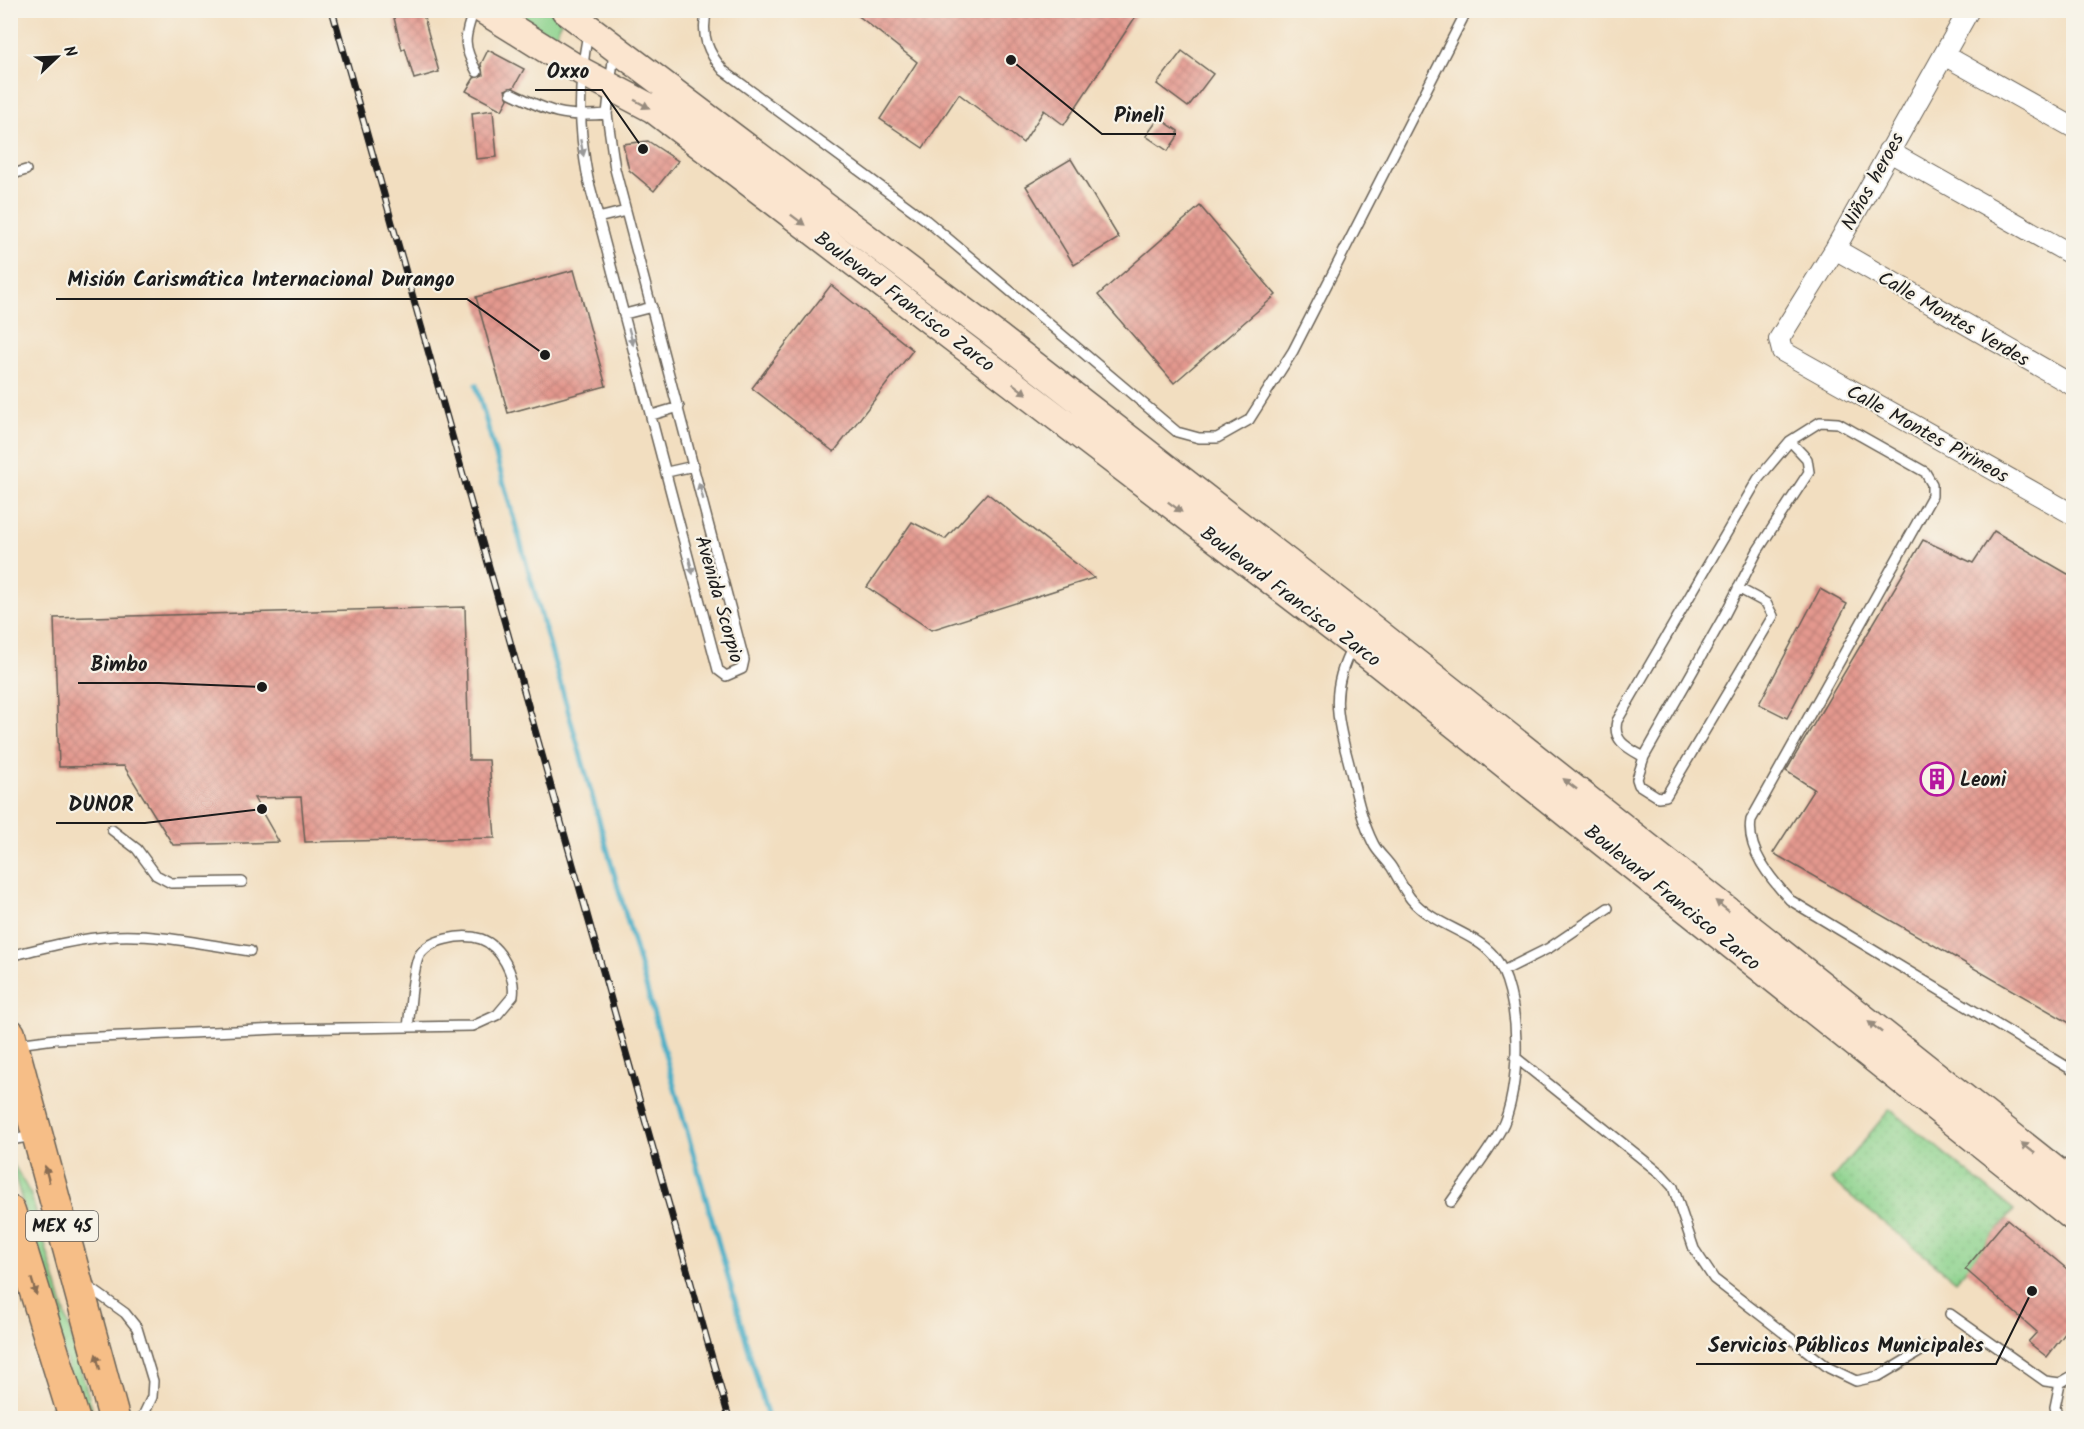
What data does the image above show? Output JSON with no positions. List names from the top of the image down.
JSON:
{
  "streets": {
    "main road": ["Boulevard Francisco Zarco", "MEX 45"],
    "street": ["Niños heroes", "Calle Montes Verdes", "Calle Montes Pirineos"],
    "lane": ["Avenida Scorpio"]
  },
  "crossings": [
    ["Niños heroes", "Calle Montes Verdes"],
    ["Niños heroes", "Calle Montes Pirineos"],
    ["Boulevard Francisco Zarco", "Avenida Scorpio"]
  ],
  "places": {
    "other": [
      "Pineli",
      "Oxxo",
      "Misión Carismática Internacional Durango",
      "Bimbo",
      "DUNOR",
      "Servicios Públicos Municipales"
    ],
    "building": ["Leoni"]
  },
  "north": "top right"
}
